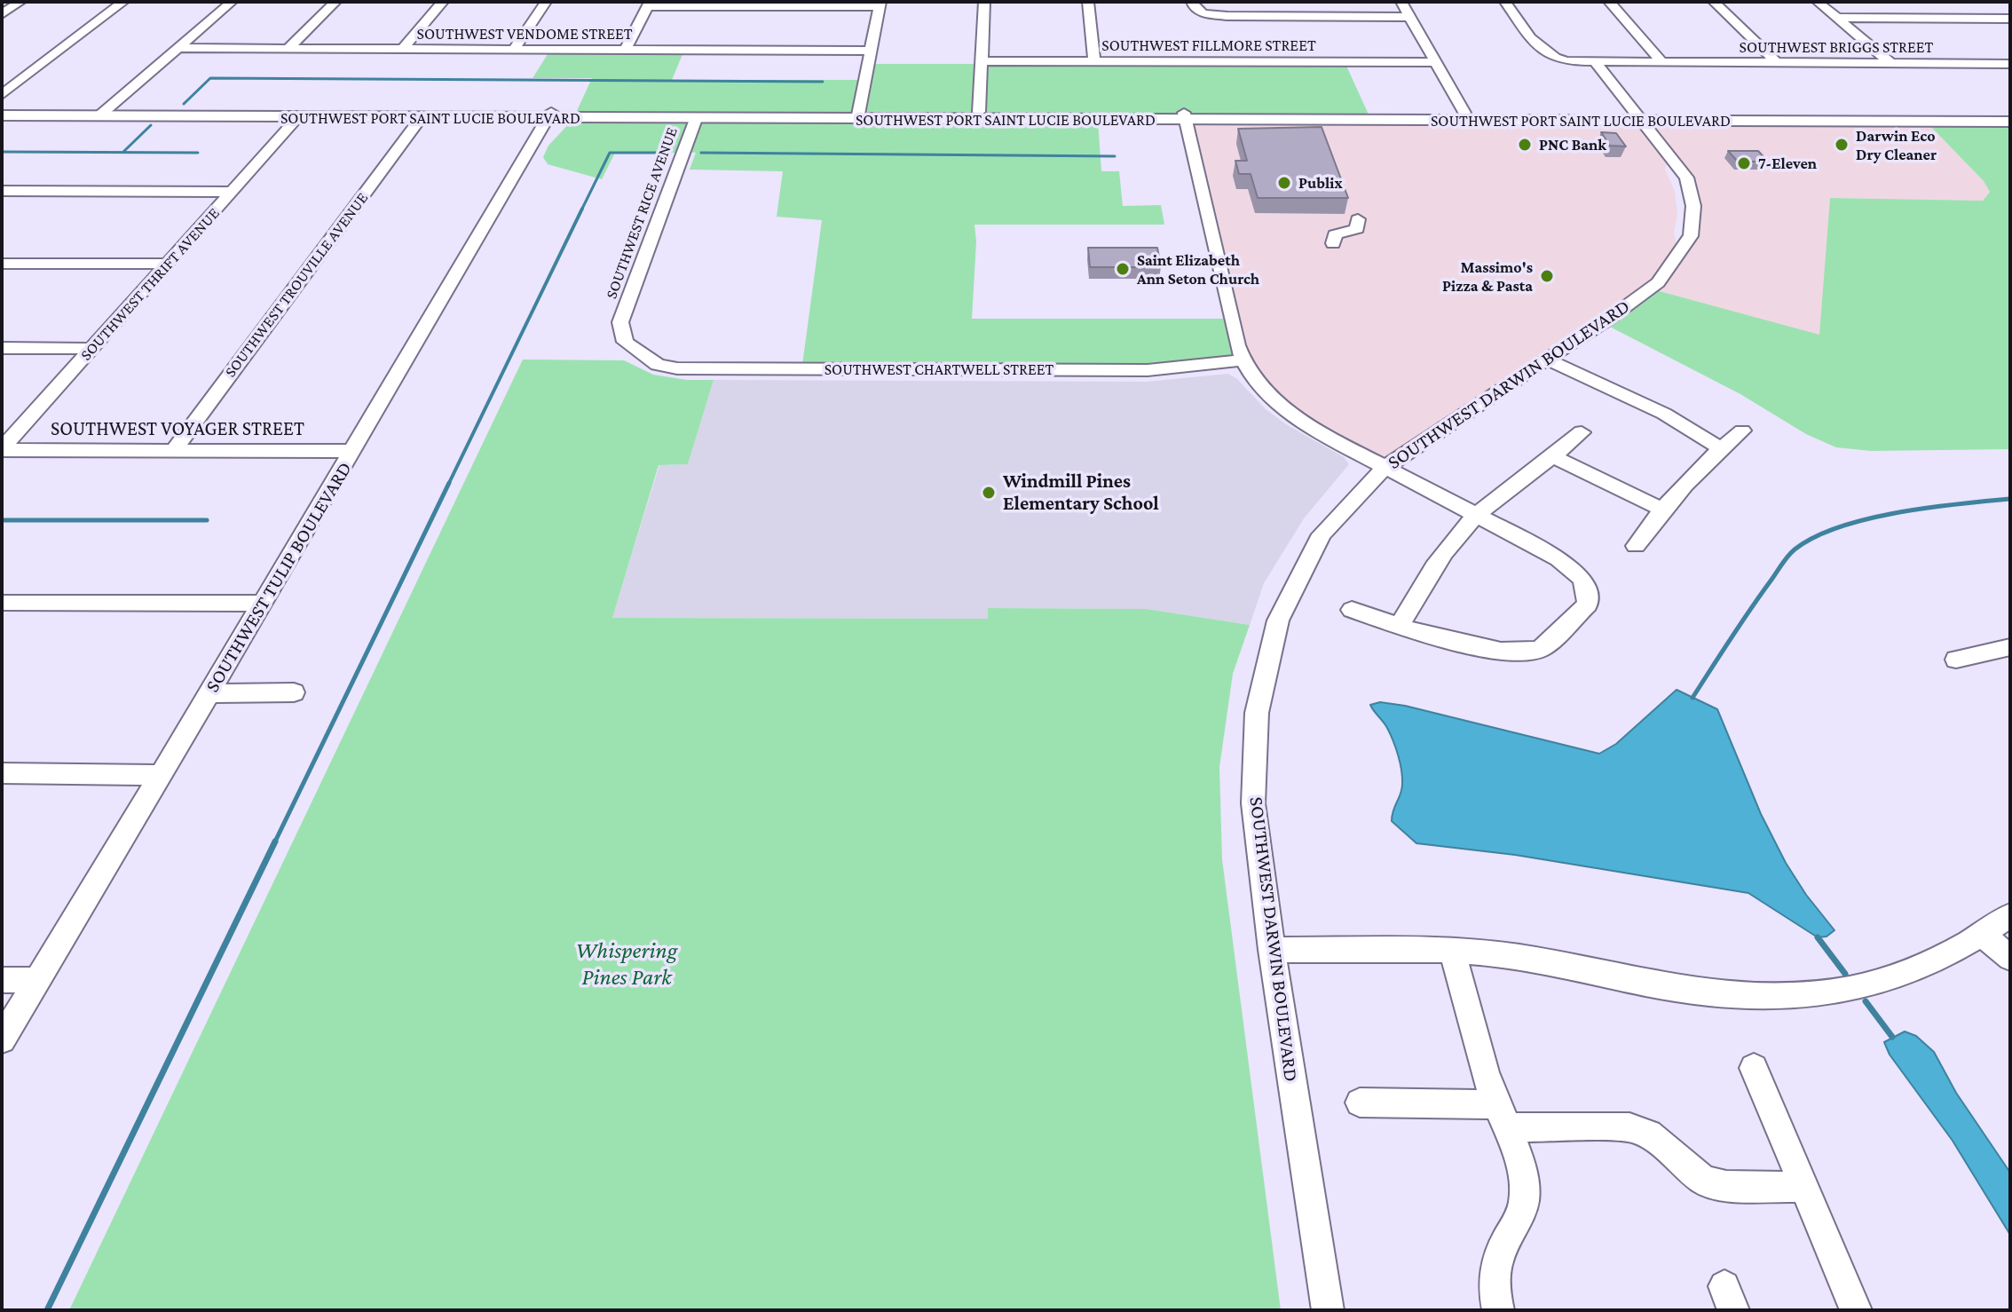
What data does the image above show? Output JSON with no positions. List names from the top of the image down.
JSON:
{
  "streets": {
    "main road": ["SOUTHWEST PORT SAINT LUCIE BOULEVARD"],
    "street": [
      "SOUTHWEST VENDOME STREET",
      "SOUTHWEST FILLMORE STREET",
      "SOUTHWEST BRIGGS STREET",
      "SOUTHWEST RICE AVENUE",
      "SOUTHWEST THRIFT AVENUE",
      "SOUTHWEST TROUVILLE AVENUE",
      "SOUTHWEST CHARTWELL STREET",
      "SOUTHWEST DARWIN BOULEVARD",
      "SOUTHWEST VOYAGER STREET",
      "SOUTHWEST TULIP BOULEVARD"
    ]
  },
  "crossings": [
    ["SOUTHWEST BRIGGS STREET", "SOUTHWEST DARWIN BOULEVARD"],
    ["SOUTHWEST PORT SAINT LUCIE BOULEVARD", "SOUTHWEST RICE AVENUE"],
    ["SOUTHWEST PORT SAINT LUCIE BOULEVARD", "SOUTHWEST THRIFT AVENUE"],
    ["SOUTHWEST PORT SAINT LUCIE BOULEVARD", "SOUTHWEST TROUVILLE AVENUE"],
    ["SOUTHWEST PORT SAINT LUCIE BOULEVARD", "SOUTHWEST DARWIN BOULEVARD"],
    ["SOUTHWEST PORT SAINT LUCIE BOULEVARD", "SOUTHWEST TULIP BOULEVARD"],
    ["SOUTHWEST RICE AVENUE", "SOUTHWEST CHARTWELL STREET"],
    ["SOUTHWEST THRIFT AVENUE", "SOUTHWEST VOYAGER STREET"],
    ["SOUTHWEST TROUVILLE AVENUE", "SOUTHWEST VOYAGER STREET"],
    ["SOUTHWEST VOYAGER STREET", "SOUTHWEST TULIP BOULEVARD"]
  ],
  "parks": ["Whispering Pines Park"],
  "places": [
    "PNC Bank",
    "Darwin Eco Dry Cleaner",
    "7-Eleven",
    "Publix",
    "Saint Elizabeth Ann Seton Church",
    "Massimo's Pizza & Pasta",
    "Windmill Pines Elementary School"
  ]
}
